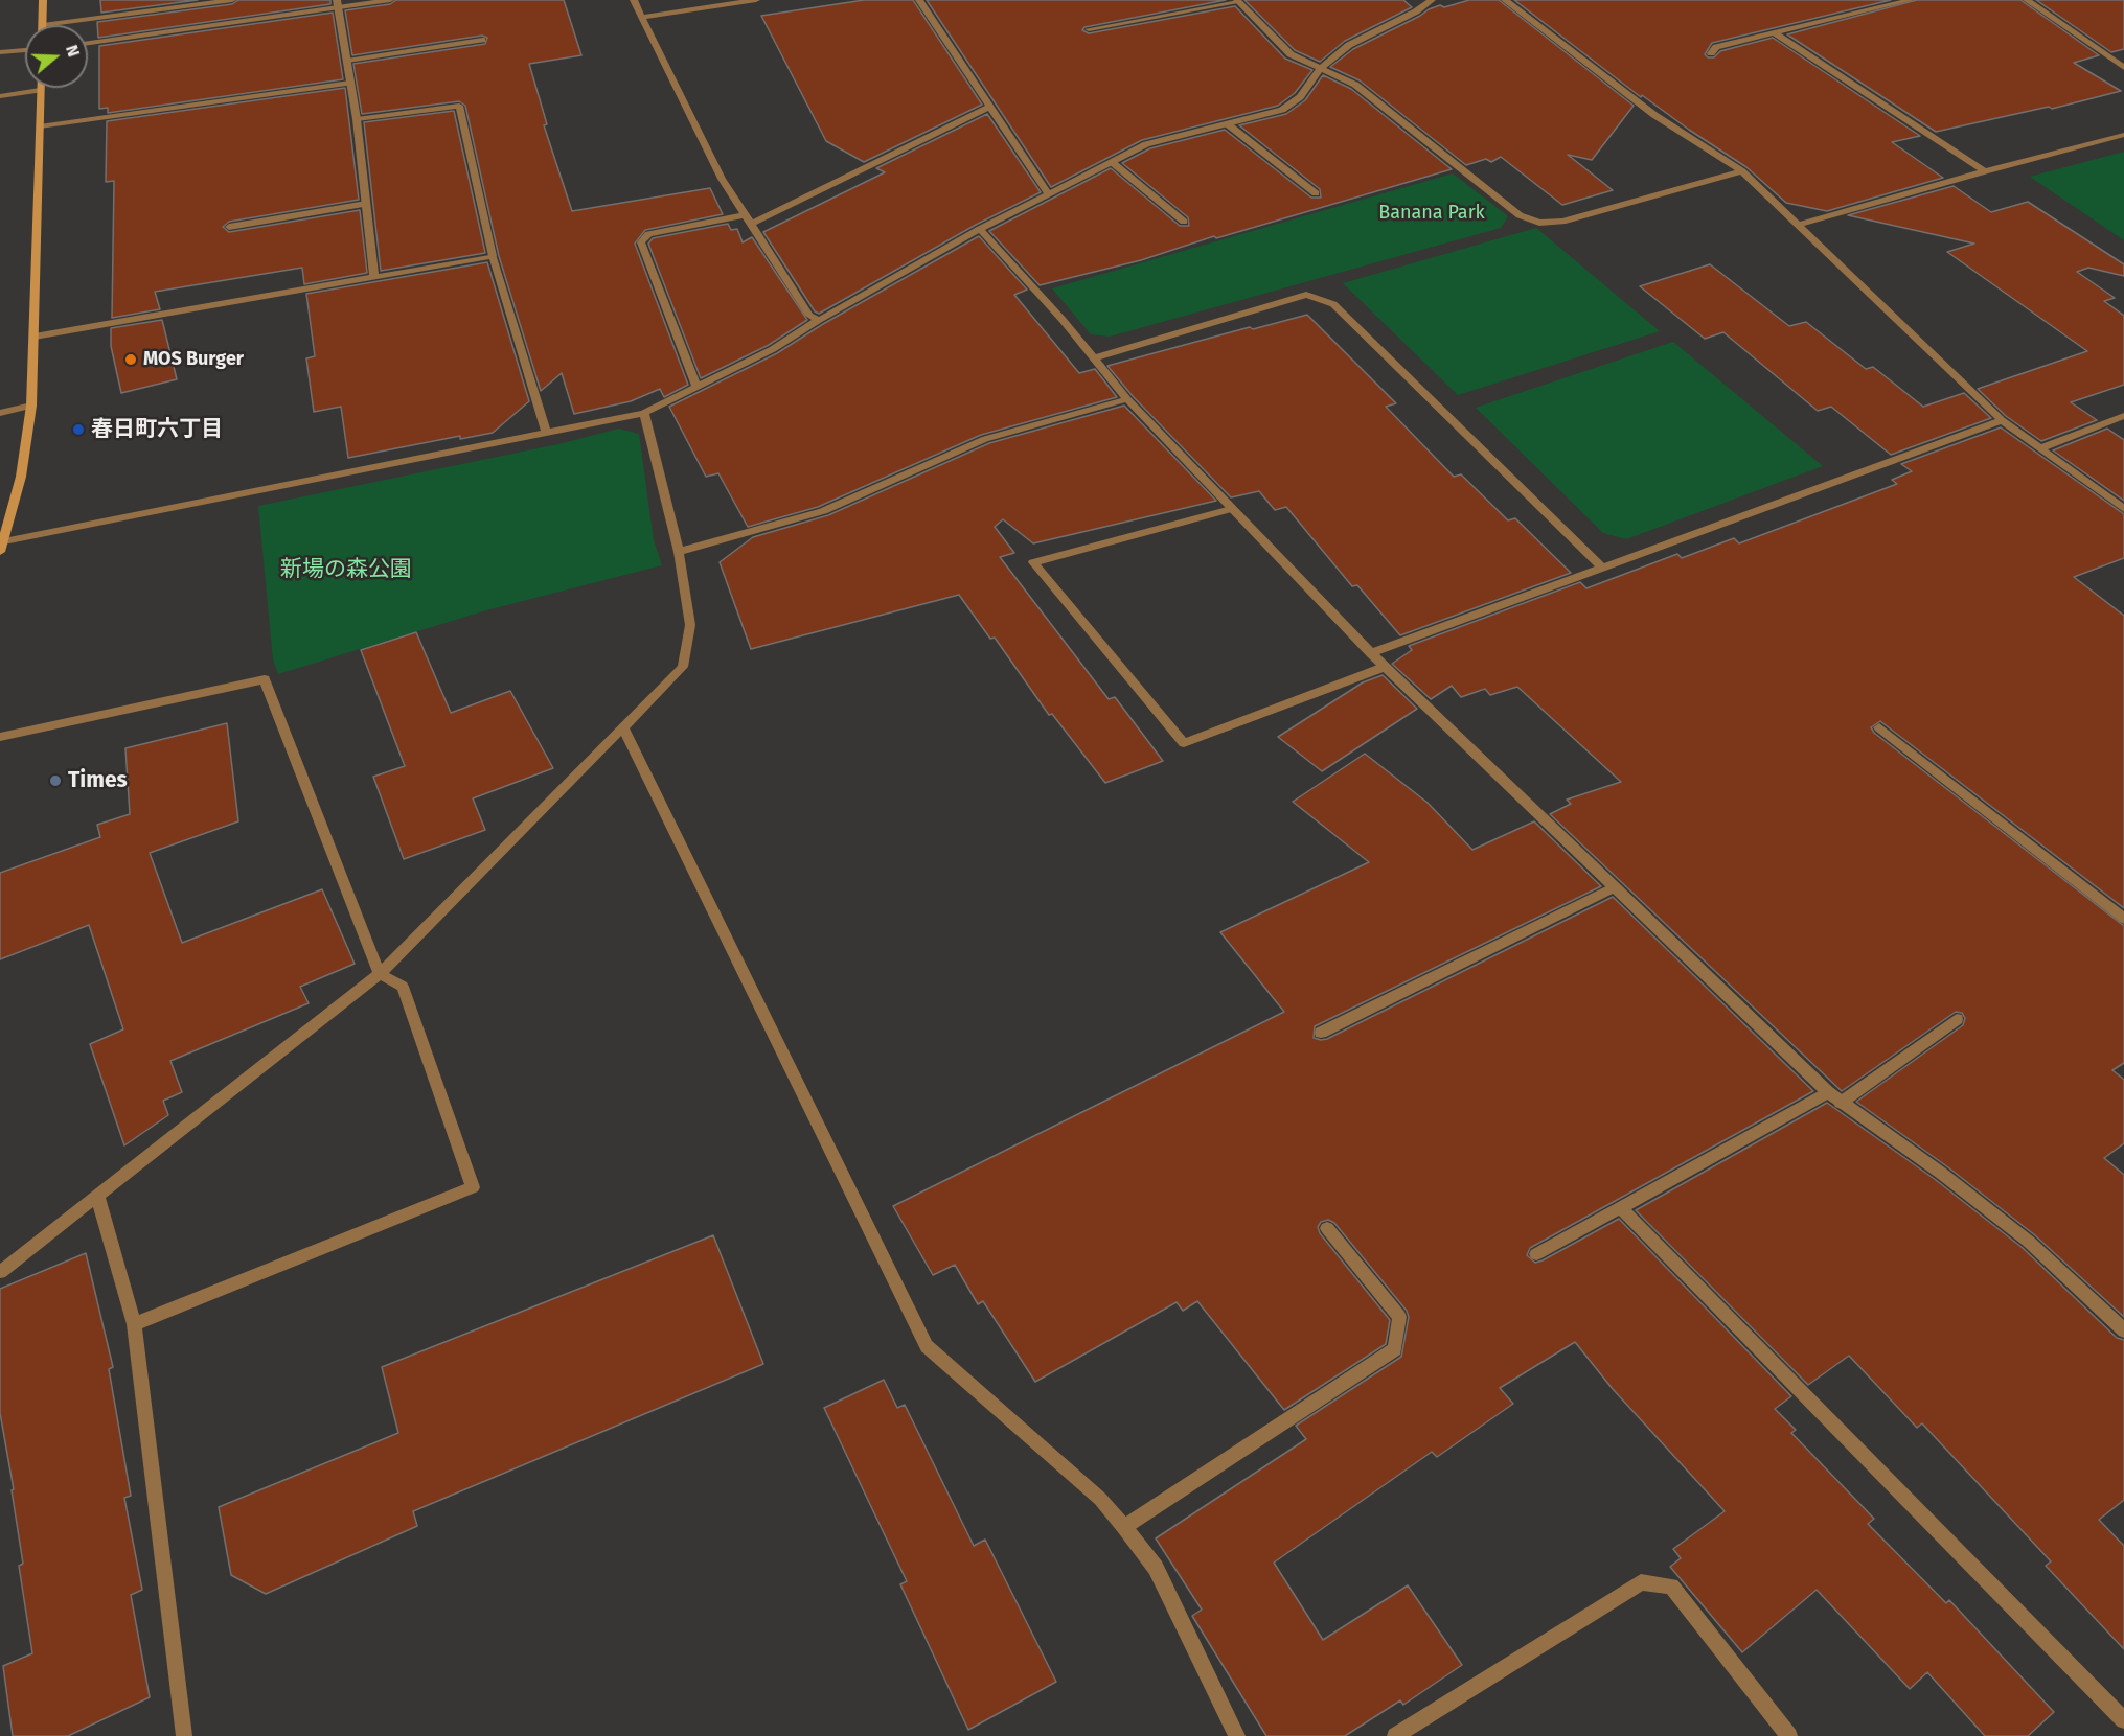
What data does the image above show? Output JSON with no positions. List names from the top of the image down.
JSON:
{
  "parks": ["Banana Park", "新場の森公園"],
  "places": ["MOS Burger", "春日町六丁目", "Times"],
  "north": "right"
}
